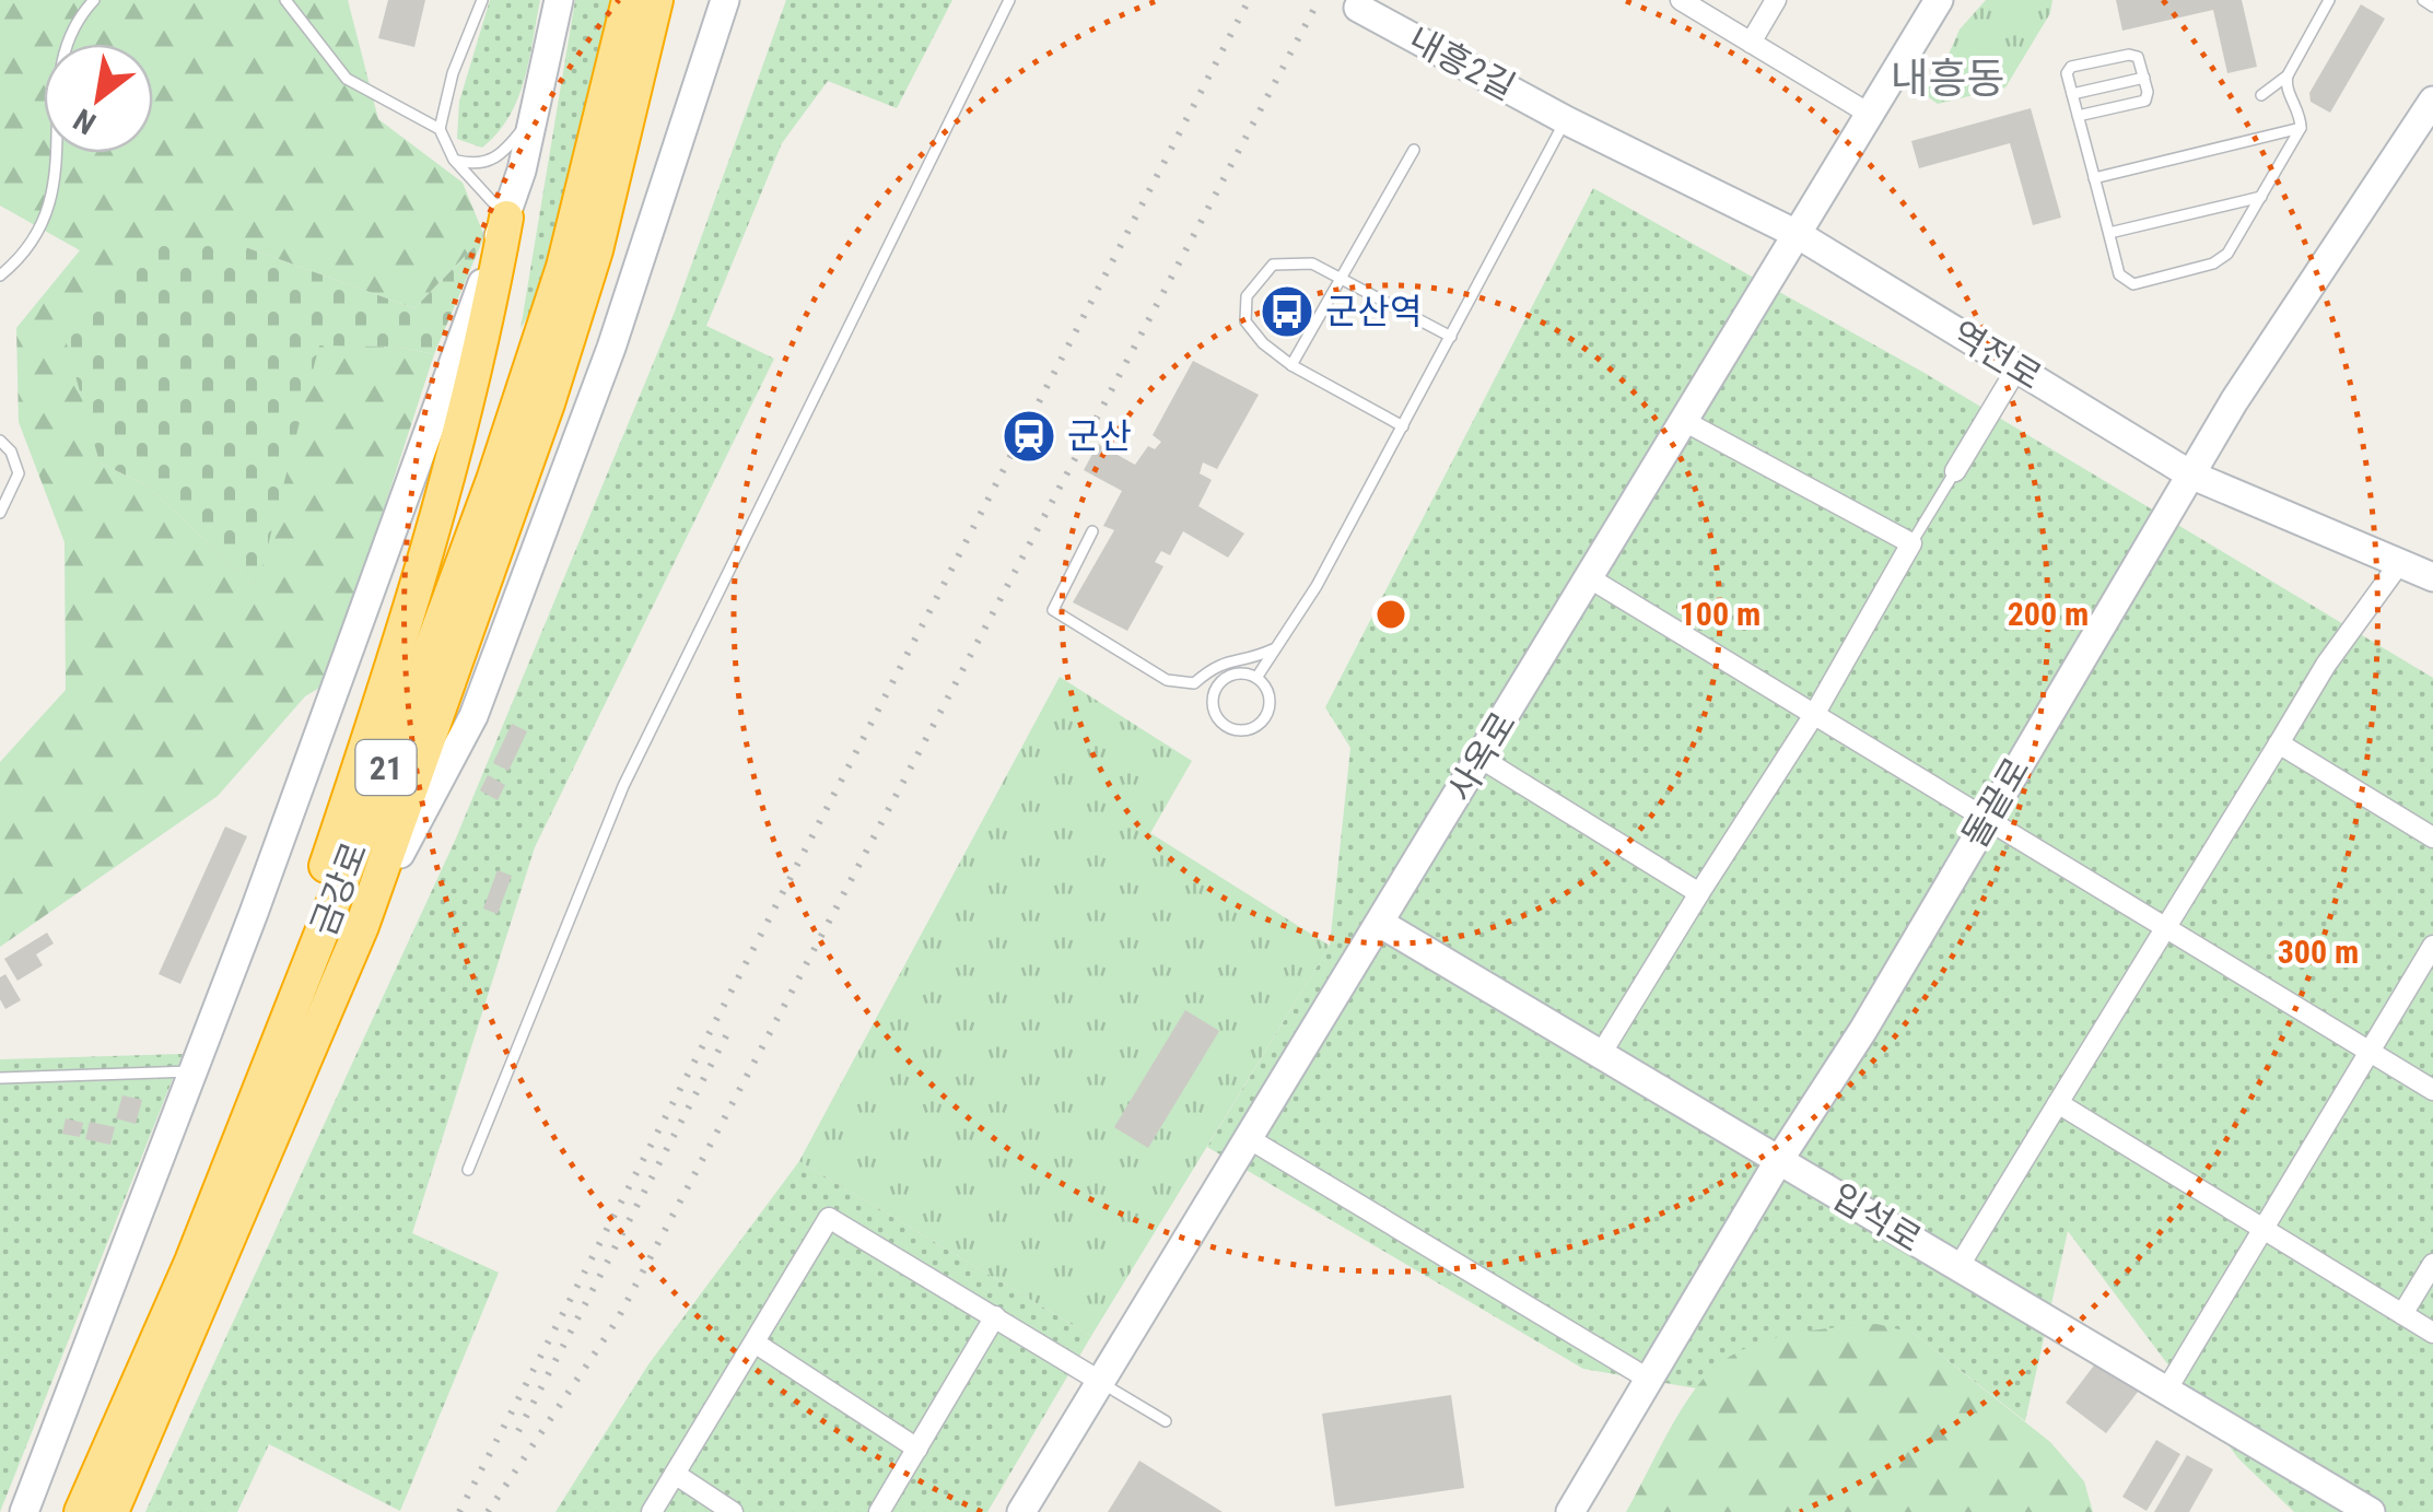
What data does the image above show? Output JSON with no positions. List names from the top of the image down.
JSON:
{
  "streets": {
    "highway": ["21", "금강로"],
    "street": [
      "내흥2길",
      "역전로",
      "사옥로",
      "돌끝로",
      "입석로"
    ]
  },
  "crossings": [
    ["내흥2길", "역전로"],
    ["역전로", "사옥로"],
    ["역전로", "돌끝로"],
    ["사옥로", "입석로"],
    ["돌끝로", "입석로"]
  ],
  "districts": ["내흥동"],
  "places": {
    "bus stop": ["군산역"],
    "station": ["군산"]
  },
  "north": "bottom left",
  "rings": ["100 m", "200 m", "300 m"]
}
